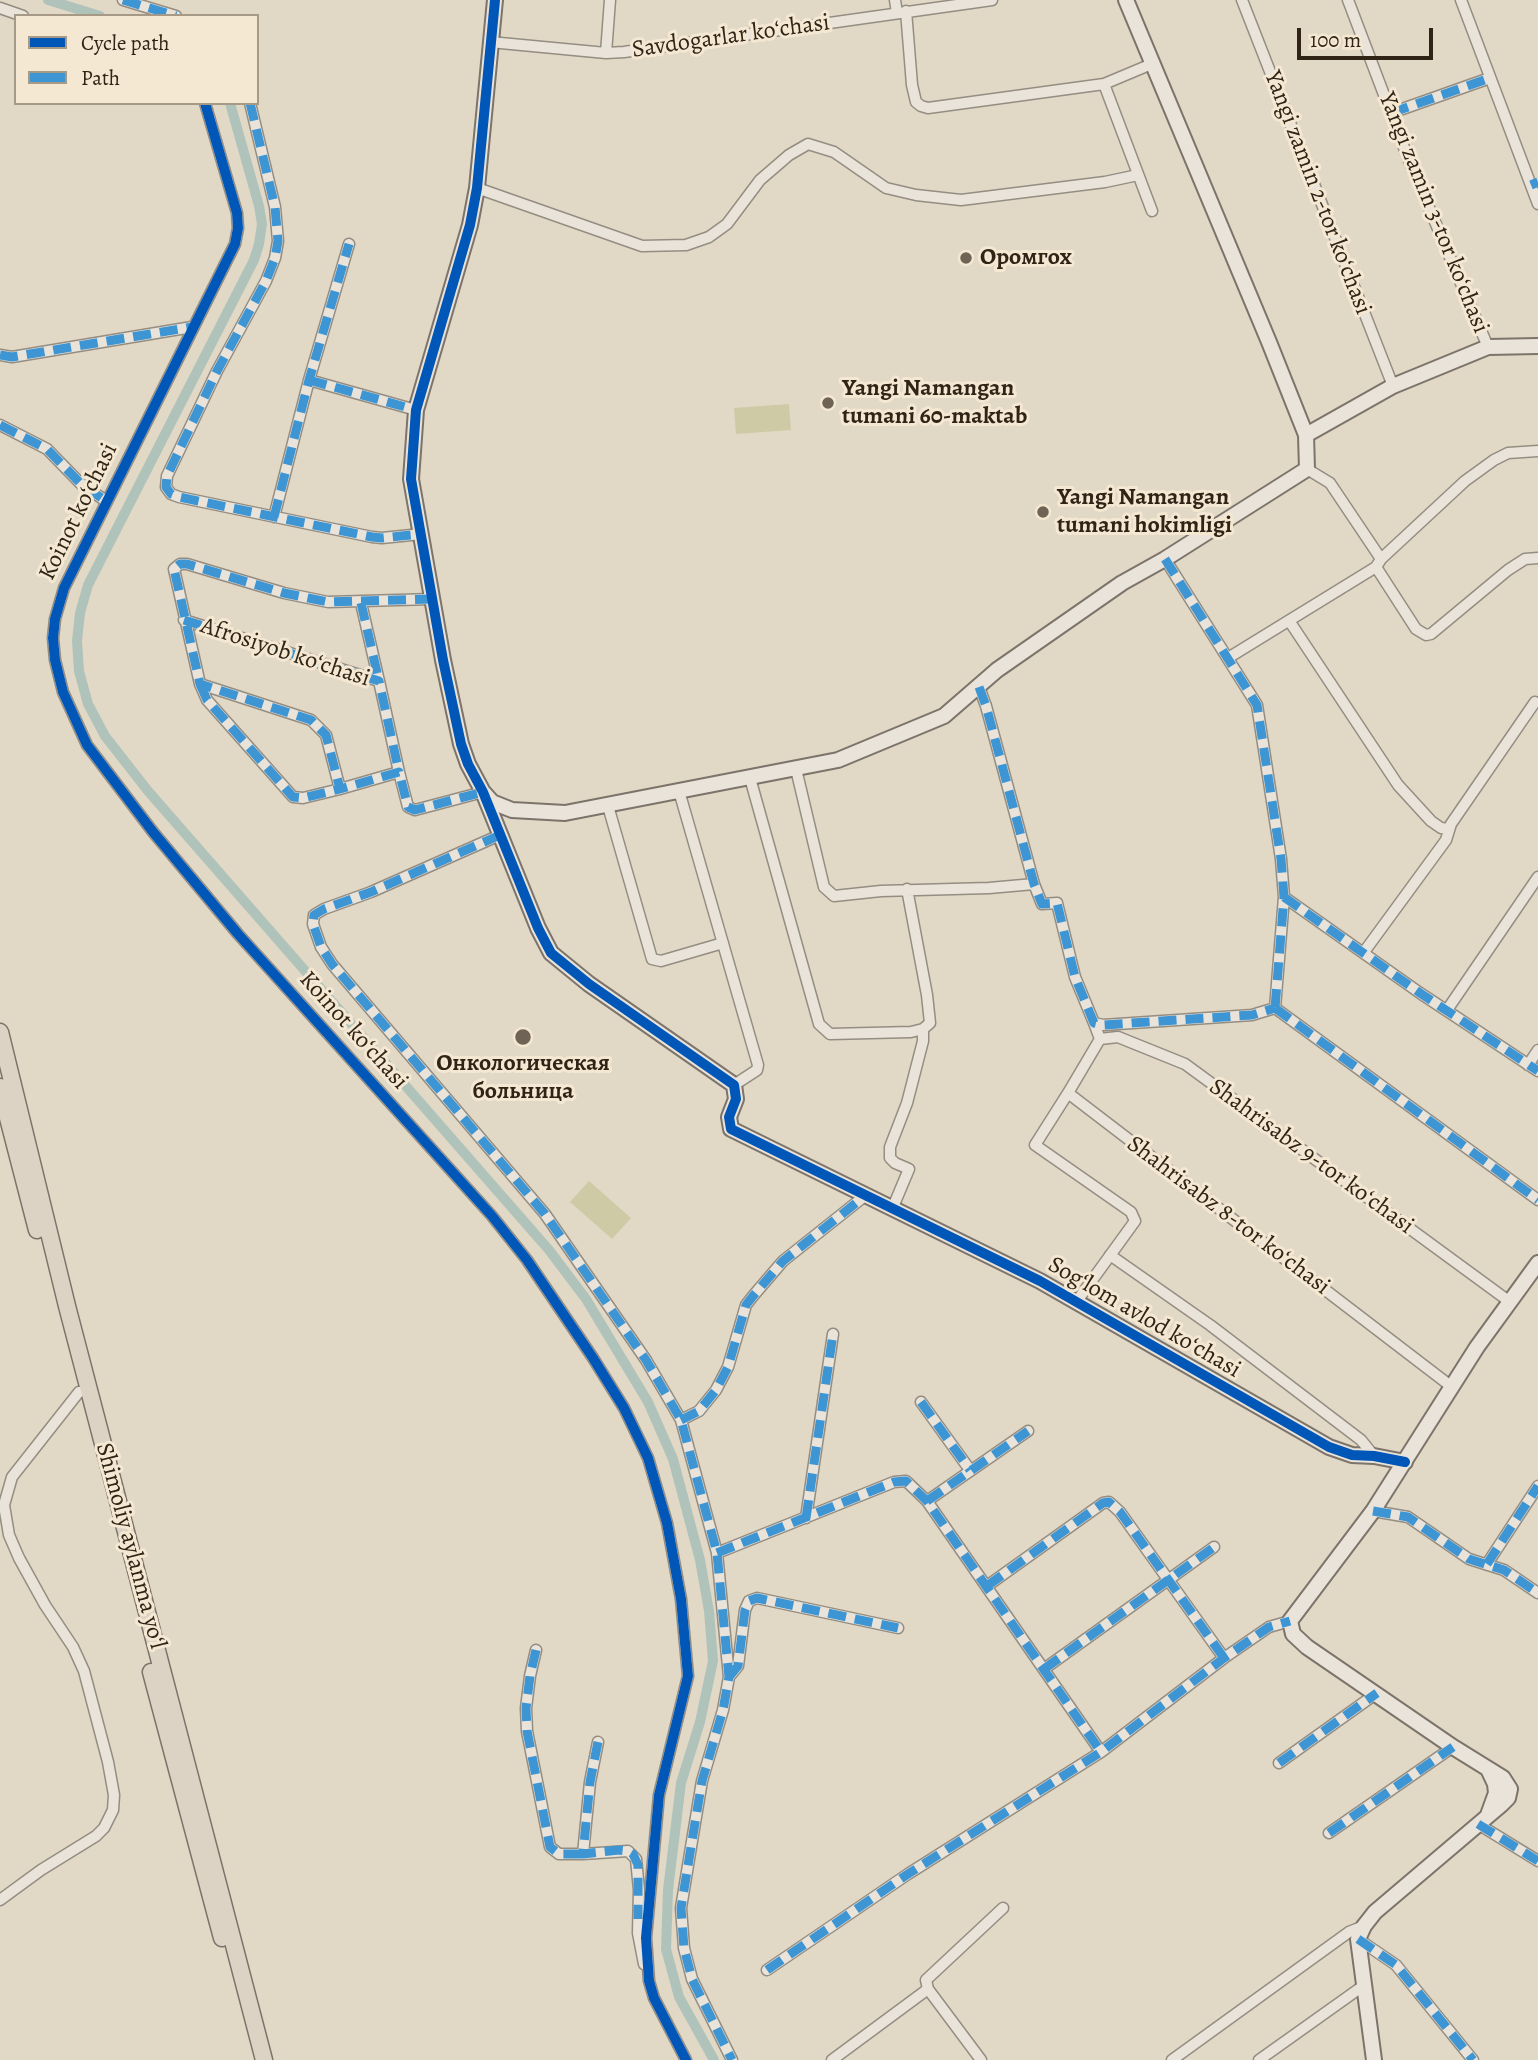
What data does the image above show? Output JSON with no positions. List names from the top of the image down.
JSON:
{
  "streets": {
    "main road": ["Shimoliy aylanma yoʻl"],
    "street": [
      "Savdogarlar koʻchasi",
      "Yangi zamin 2-tor koʻchasi",
      "Yangi zamin 3-tor koʻchasi",
      "Koinot koʻchasi",
      "Afrosiyob koʻchasi",
      "Shahrisabz 9-tor koʻchasi",
      "Shahrisabz 8-tor koʻchasi",
      "Sogʻlom avlod koʻchasi"
    ]
  },
  "places": [
    "Оромгох",
    "Yangi Namangan tumani 60-maktab",
    "Yangi Namangan tumani hokimligi",
    "Онкологическая больница"
  ],
  "legend": ["Cycle path", "Path"],
  "scale_bar": "100 m"
}
